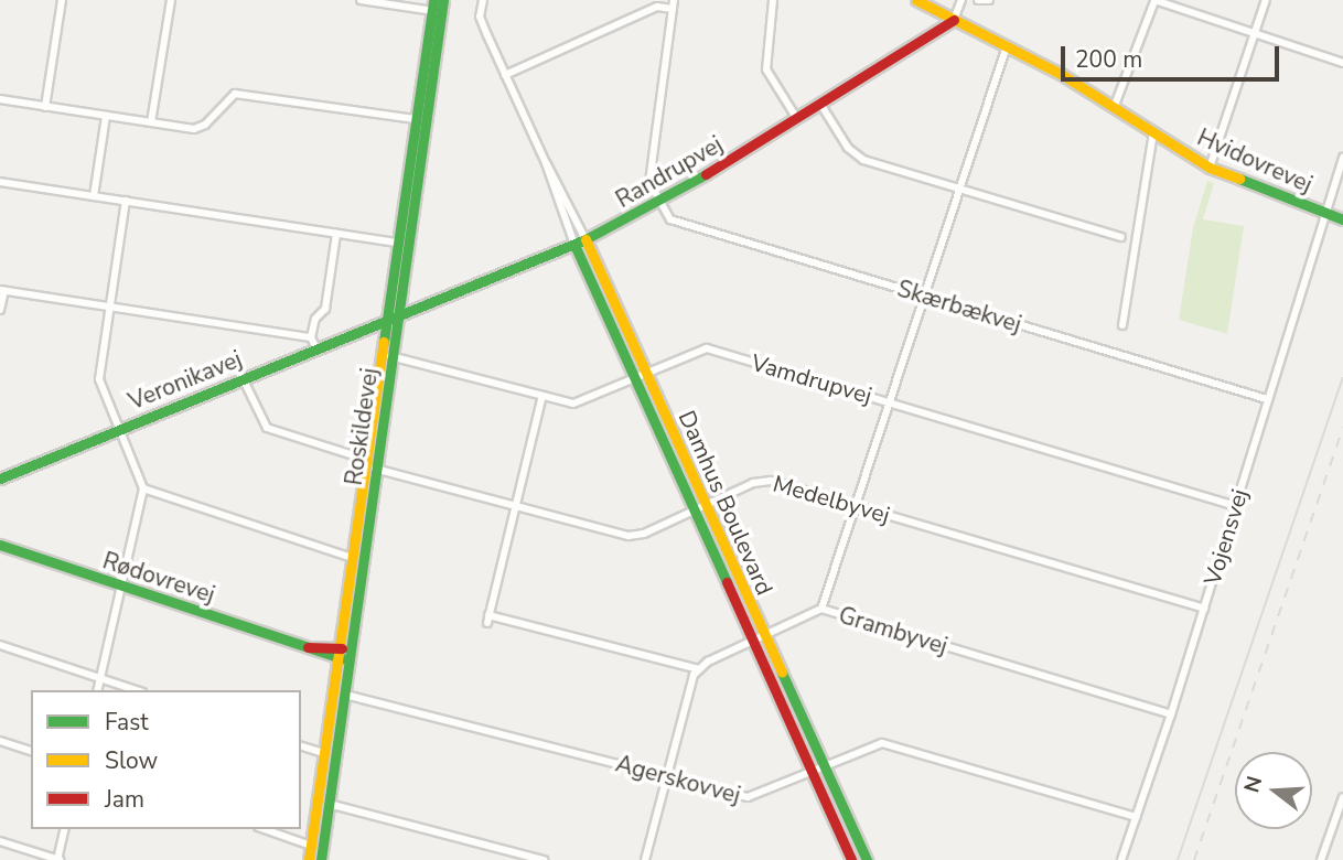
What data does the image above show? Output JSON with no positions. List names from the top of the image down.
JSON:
{
  "streets": {
    "street": [
      "Hvidovrevej",
      "Randrupvej",
      "Skærbækvej",
      "Vamdrupvej",
      "Veronikavej",
      "Roskildevej",
      "Medelbyvej",
      "Damhus Boulevard",
      "Vojensvej",
      "Rødovrevej",
      "Grambyvej",
      "Agerskovvej"
    ]
  },
  "crossings": [
    ["Hvidovrevej", "Randrupvej"],
    ["Hvidovrevej", "Vojensvej"],
    ["Randrupvej", "Skærbækvej"],
    ["Randrupvej", "Veronikavej"],
    ["Randrupvej", "Roskildevej"],
    ["Randrupvej", "Damhus Boulevard"],
    ["Skærbækvej", "Vojensvej"],
    ["Vamdrupvej", "Roskildevej"],
    ["Vamdrupvej", "Damhus Boulevard"],
    ["Vamdrupvej", "Vojensvej"],
    ["Veronikavej", "Roskildevej"],
    ["Roskildevej", "Medelbyvej"],
    ["Roskildevej", "Rødovrevej"],
    ["Roskildevej", "Agerskovvej"],
    ["Medelbyvej", "Damhus Boulevard"],
    ["Medelbyvej", "Vojensvej"],
    ["Damhus Boulevard", "Grambyvej"],
    ["Damhus Boulevard", "Agerskovvej"],
    ["Vojensvej", "Grambyvej"],
    ["Vojensvej", "Agerskovvej"]
  ],
  "legend": ["Fast", "Slow", "Jam"],
  "scale_bar": "200 m",
  "north": "left"
}
